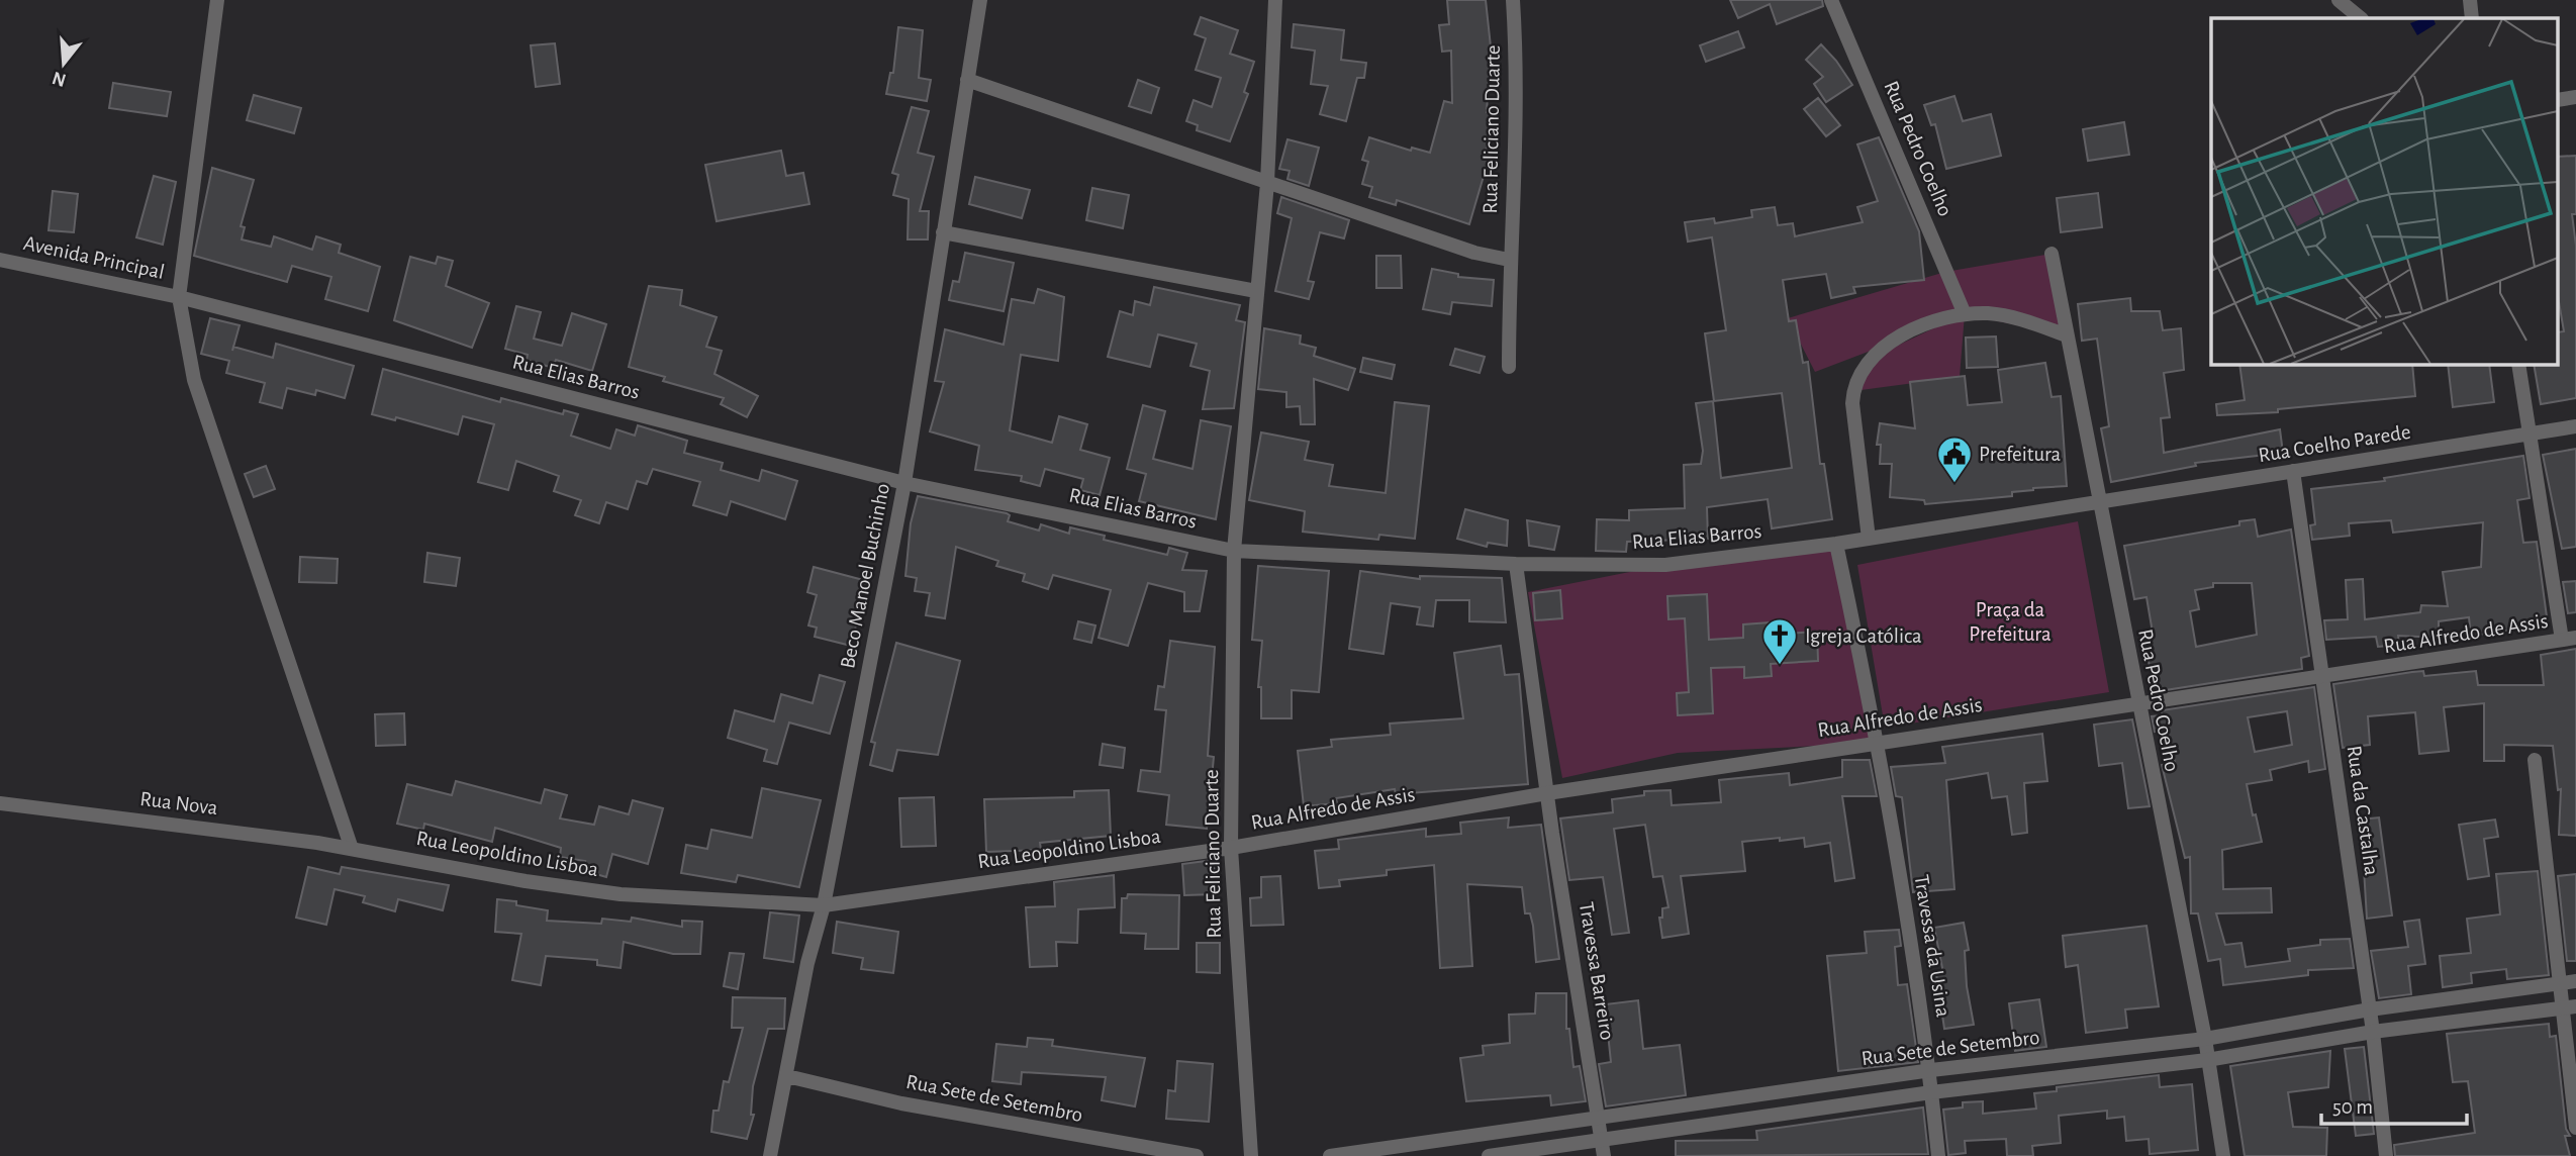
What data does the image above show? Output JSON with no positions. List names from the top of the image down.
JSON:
{
  "streets": {
    "street": [
      "Rua Feliciano Duarte",
      "Rua Pedro Coelho",
      "Avenida Principal",
      "Rua Elias Barros",
      "Rua Coelho Parede",
      "Beco Manoel Buchinho",
      "Rua Alfredo de Assis",
      "Rua Nova",
      "Rua da Castalha",
      "Rua Leopoldino Lisboa",
      "Travessa da Usina",
      "Travessa Barreiro",
      "Rua Sete de Setembro"
    ]
  },
  "crossings": [
    ["Rua Feliciano Duarte", "Rua Elias Barros"],
    ["Rua Feliciano Duarte", "Rua Alfredo de Assis"],
    ["Rua Feliciano Duarte", "Rua Leopoldino Lisboa"],
    ["Rua Pedro Coelho", "Rua Elias Barros"],
    ["Rua Pedro Coelho", "Rua Coelho Parede"],
    ["Rua Pedro Coelho", "Rua Alfredo de Assis"],
    ["Rua Pedro Coelho", "Rua Sete de Setembro"],
    ["Avenida Principal", "Rua Elias Barros"],
    ["Rua Elias Barros", "Rua Coelho Parede"],
    ["Rua Elias Barros", "Beco Manoel Buchinho"],
    ["Rua Elias Barros", "Travessa da Usina"],
    ["Rua Elias Barros", "Travessa Barreiro"],
    ["Rua Coelho Parede", "Rua da Castalha"],
    ["Beco Manoel Buchinho", "Rua Leopoldino Lisboa"],
    ["Beco Manoel Buchinho", "Rua Sete de Setembro"],
    ["Rua Alfredo de Assis", "Rua da Castalha"],
    ["Rua Alfredo de Assis", "Rua Leopoldino Lisboa"],
    ["Rua Alfredo de Assis", "Travessa da Usina"],
    ["Rua Alfredo de Assis", "Travessa Barreiro"],
    ["Rua Nova", "Rua Leopoldino Lisboa"],
    ["Rua da Castalha", "Rua Sete de Setembro"],
    ["Travessa da Usina", "Rua Sete de Setembro"],
    ["Travessa Barreiro", "Rua Sete de Setembro"]
  ],
  "parks": ["Praça da Prefeitura"],
  "places": {
    "public building": ["Prefeitura"],
    "church": ["Igreja Católica"]
  },
  "scale_bar": "50 m",
  "north": "bottom"
}
